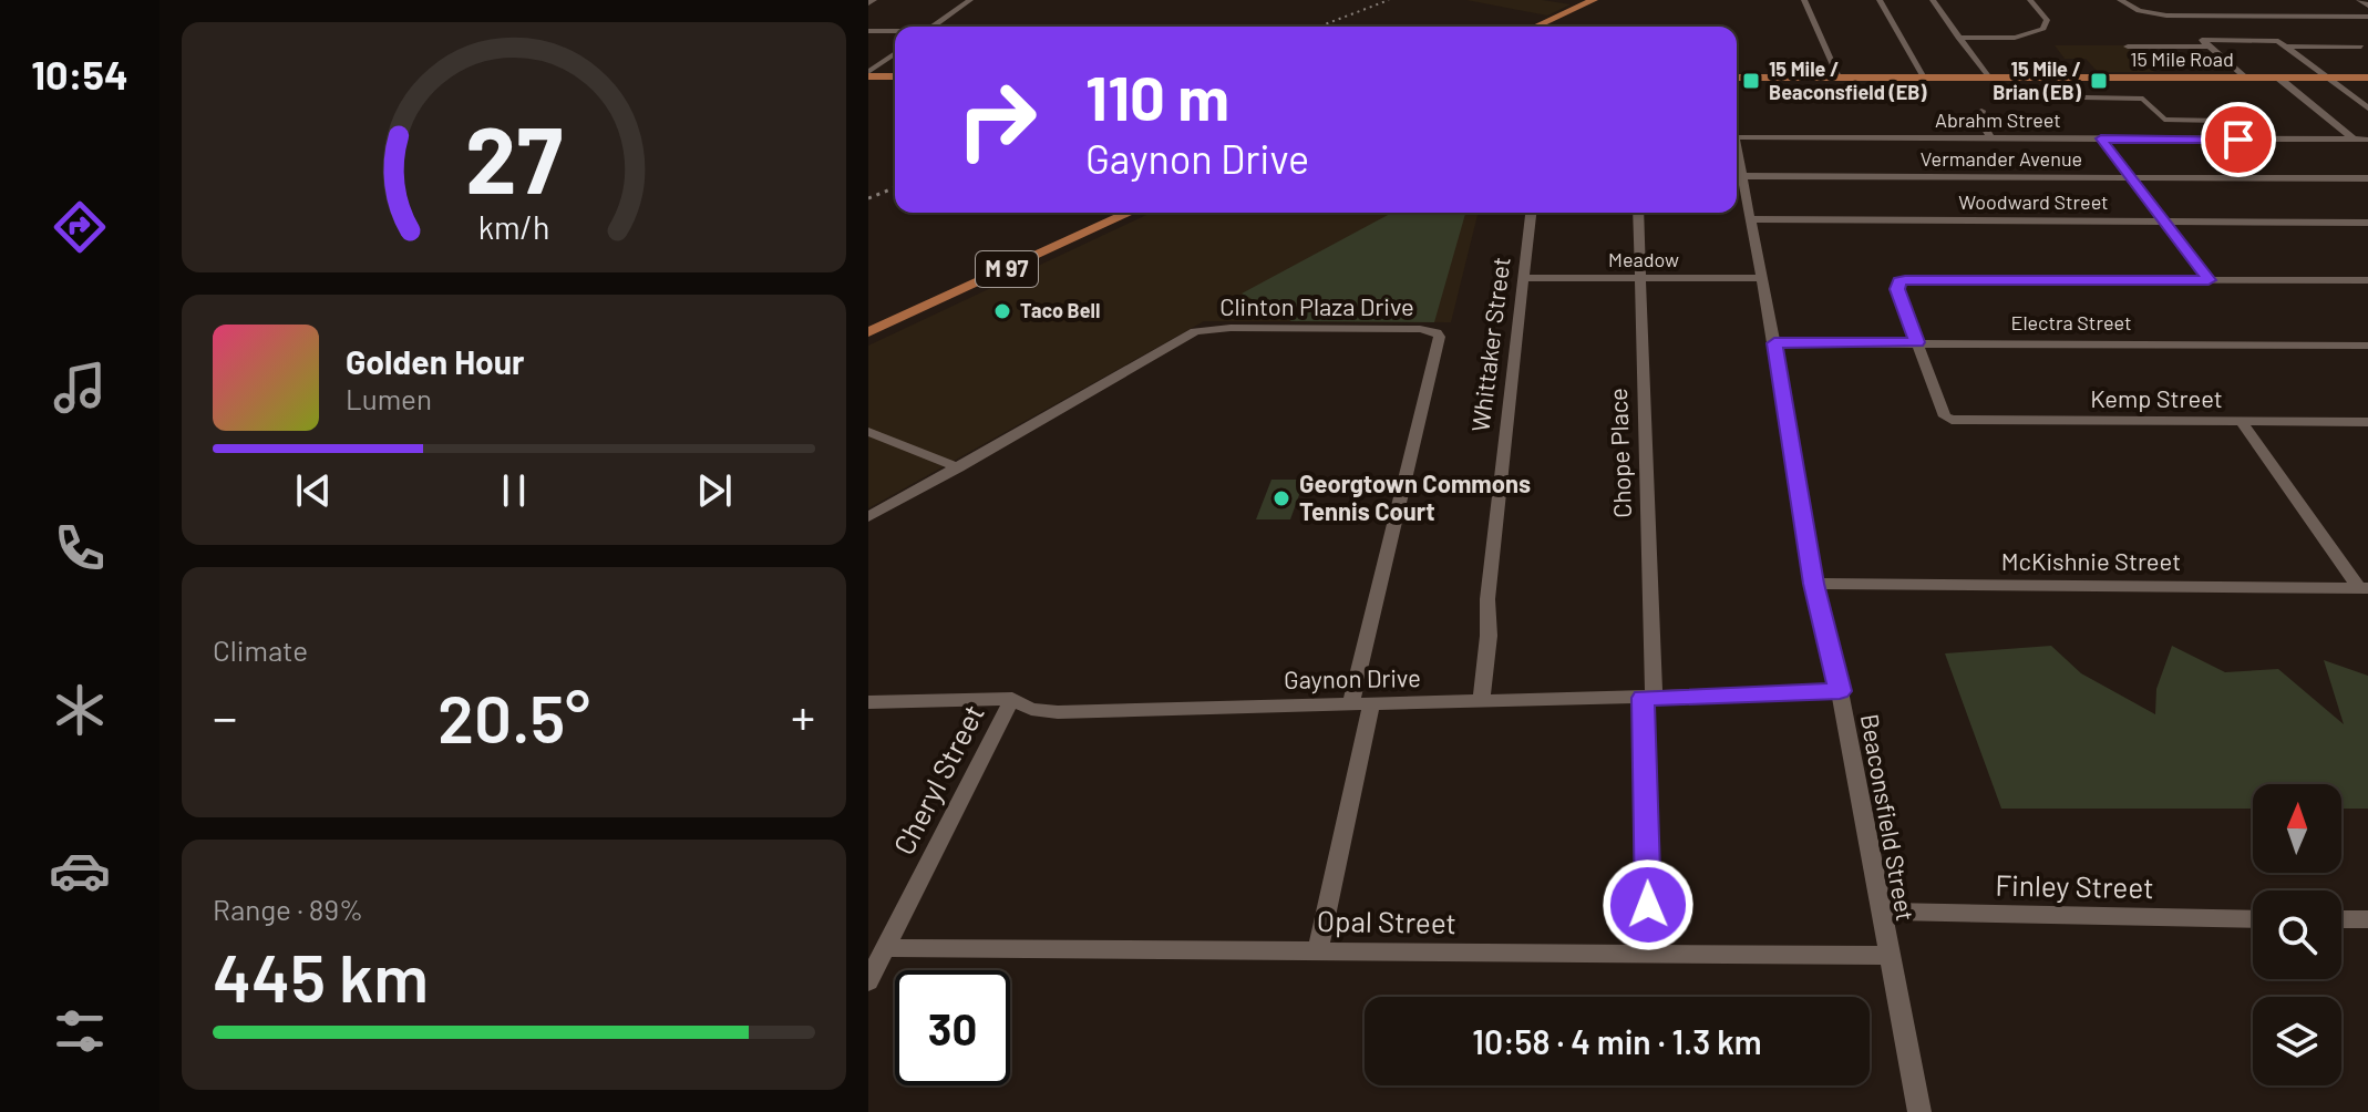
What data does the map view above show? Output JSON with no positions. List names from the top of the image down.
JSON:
{
  "streets": {
    "main road": ["15 Mile Road", "M 97"],
    "street": [
      "Abrahm Street",
      "Vermander Avenue",
      "Woodward Street",
      "Meadow",
      "Clinton Plaza Drive",
      "Electra Street",
      "Whittaker Street",
      "Kemp Street",
      "Chope Place",
      "McKishnie Street",
      "Gaynon Drive",
      "Cheryl Street",
      "Beaconsfield Street",
      "Finley Street",
      "Opal Street"
    ]
  },
  "crossings": [
    ["Vermander Avenue", "Beaconsfield Street"],
    ["Woodward Street", "Beaconsfield Street"],
    ["Meadow", "Whittaker Street"],
    ["Meadow", "Chope Place"],
    ["Meadow", "Beaconsfield Street"],
    ["Clinton Plaza Drive", "Gaynon Drive"],
    ["Electra Street", "Kemp Street"],
    ["Electra Street", "Beaconsfield Street"],
    ["Whittaker Street", "Gaynon Drive"],
    ["Chope Place", "Gaynon Drive"],
    ["Chope Place", "Opal Street"],
    ["McKishnie Street", "Beaconsfield Street"],
    ["Gaynon Drive", "Cheryl Street"],
    ["Gaynon Drive", "Beaconsfield Street"],
    ["Cheryl Street", "Opal Street"],
    ["Beaconsfield Street", "Finley Street"],
    ["Beaconsfield Street", "Opal Street"]
  ],
  "places": {
    "transit": ["15 Mile / Beaconsfield (EB)", "15 Mile / Brian (EB)"],
    "other": ["Taco Bell", "Georgtown Commons Tennis Court"]
  },
  "north": "top",
  "page": {
    "tabs": "10:54",
    "turn": ["110 m", "Gaynon Drive"],
    "song": ["Golden Hour", "Lumen"],
    "tile": [
      "Climate",
      ["Range · 89%", "445 km"]
    ],
    "heat": ["−", "20.5°", "+"],
    "limit": "30",
    "trip": "10:58 · 4 min · 1.3 km",
    "gauge": ["27", "km/h"]
  }
}
